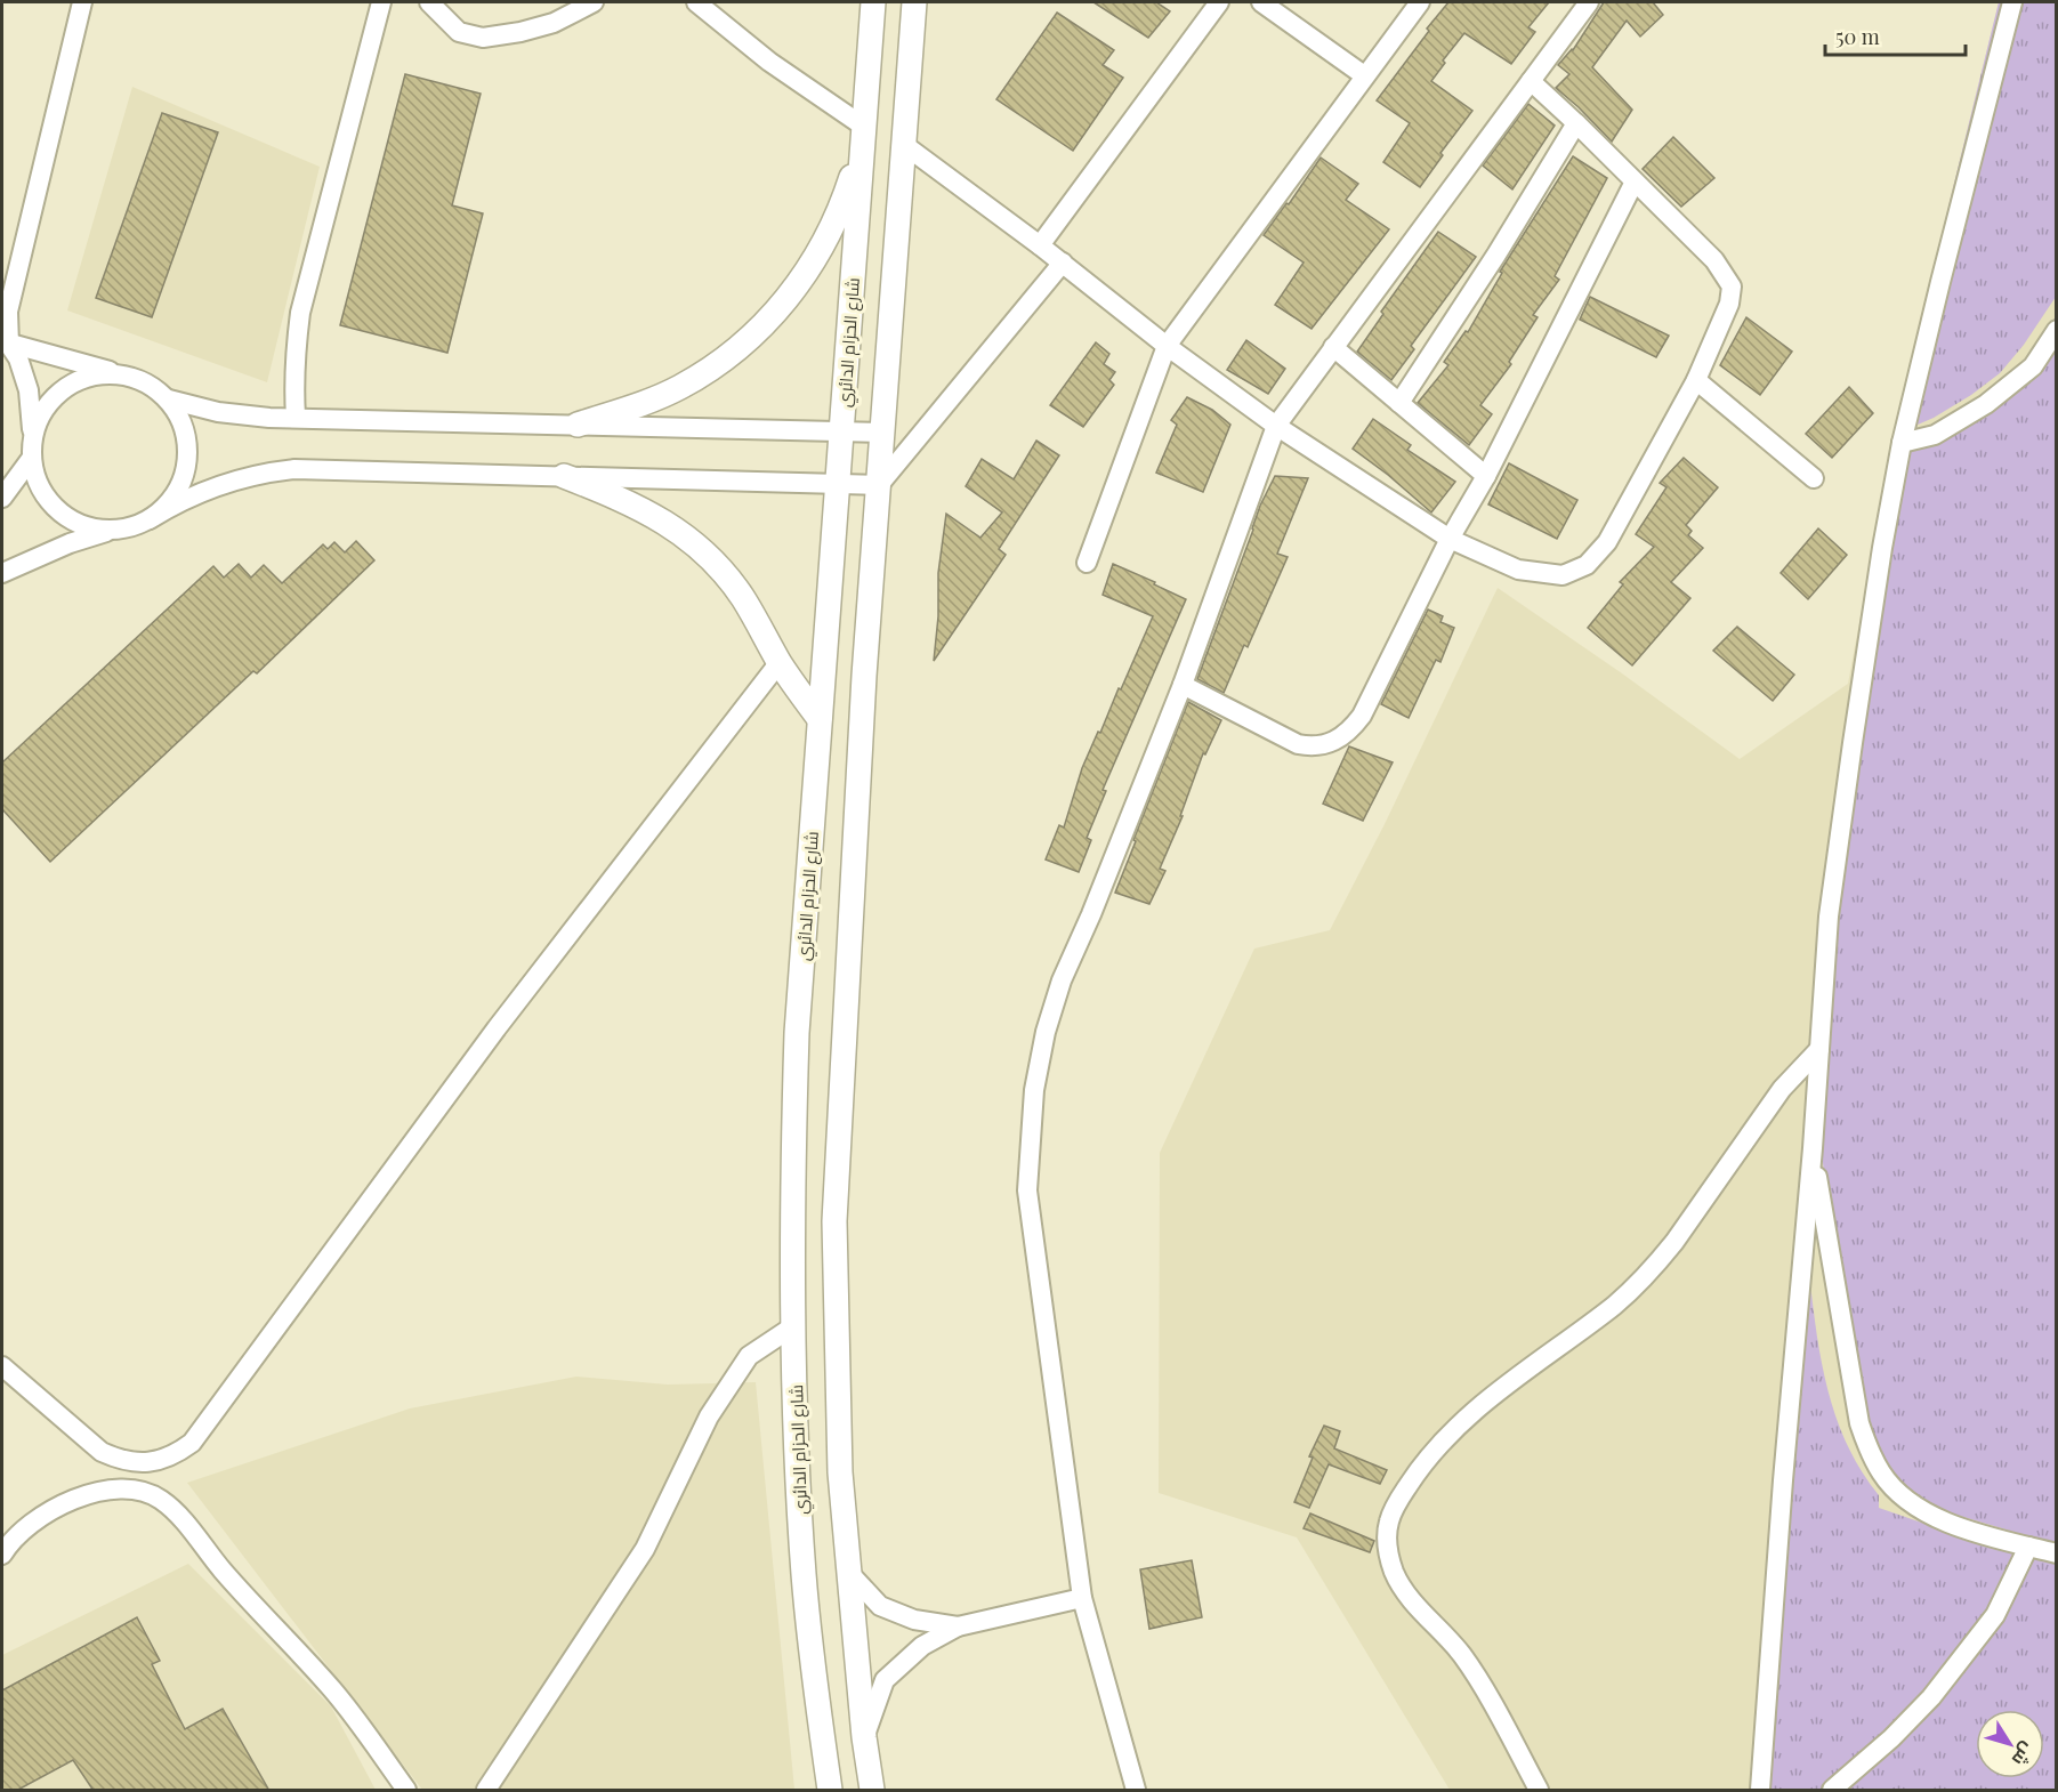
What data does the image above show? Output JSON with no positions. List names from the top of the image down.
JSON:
{
  "streets": {
    "main road": ["شارع الحزام الدائري"]
  },
  "scale_bar": "50 m",
  "north": "bottom right"
}
